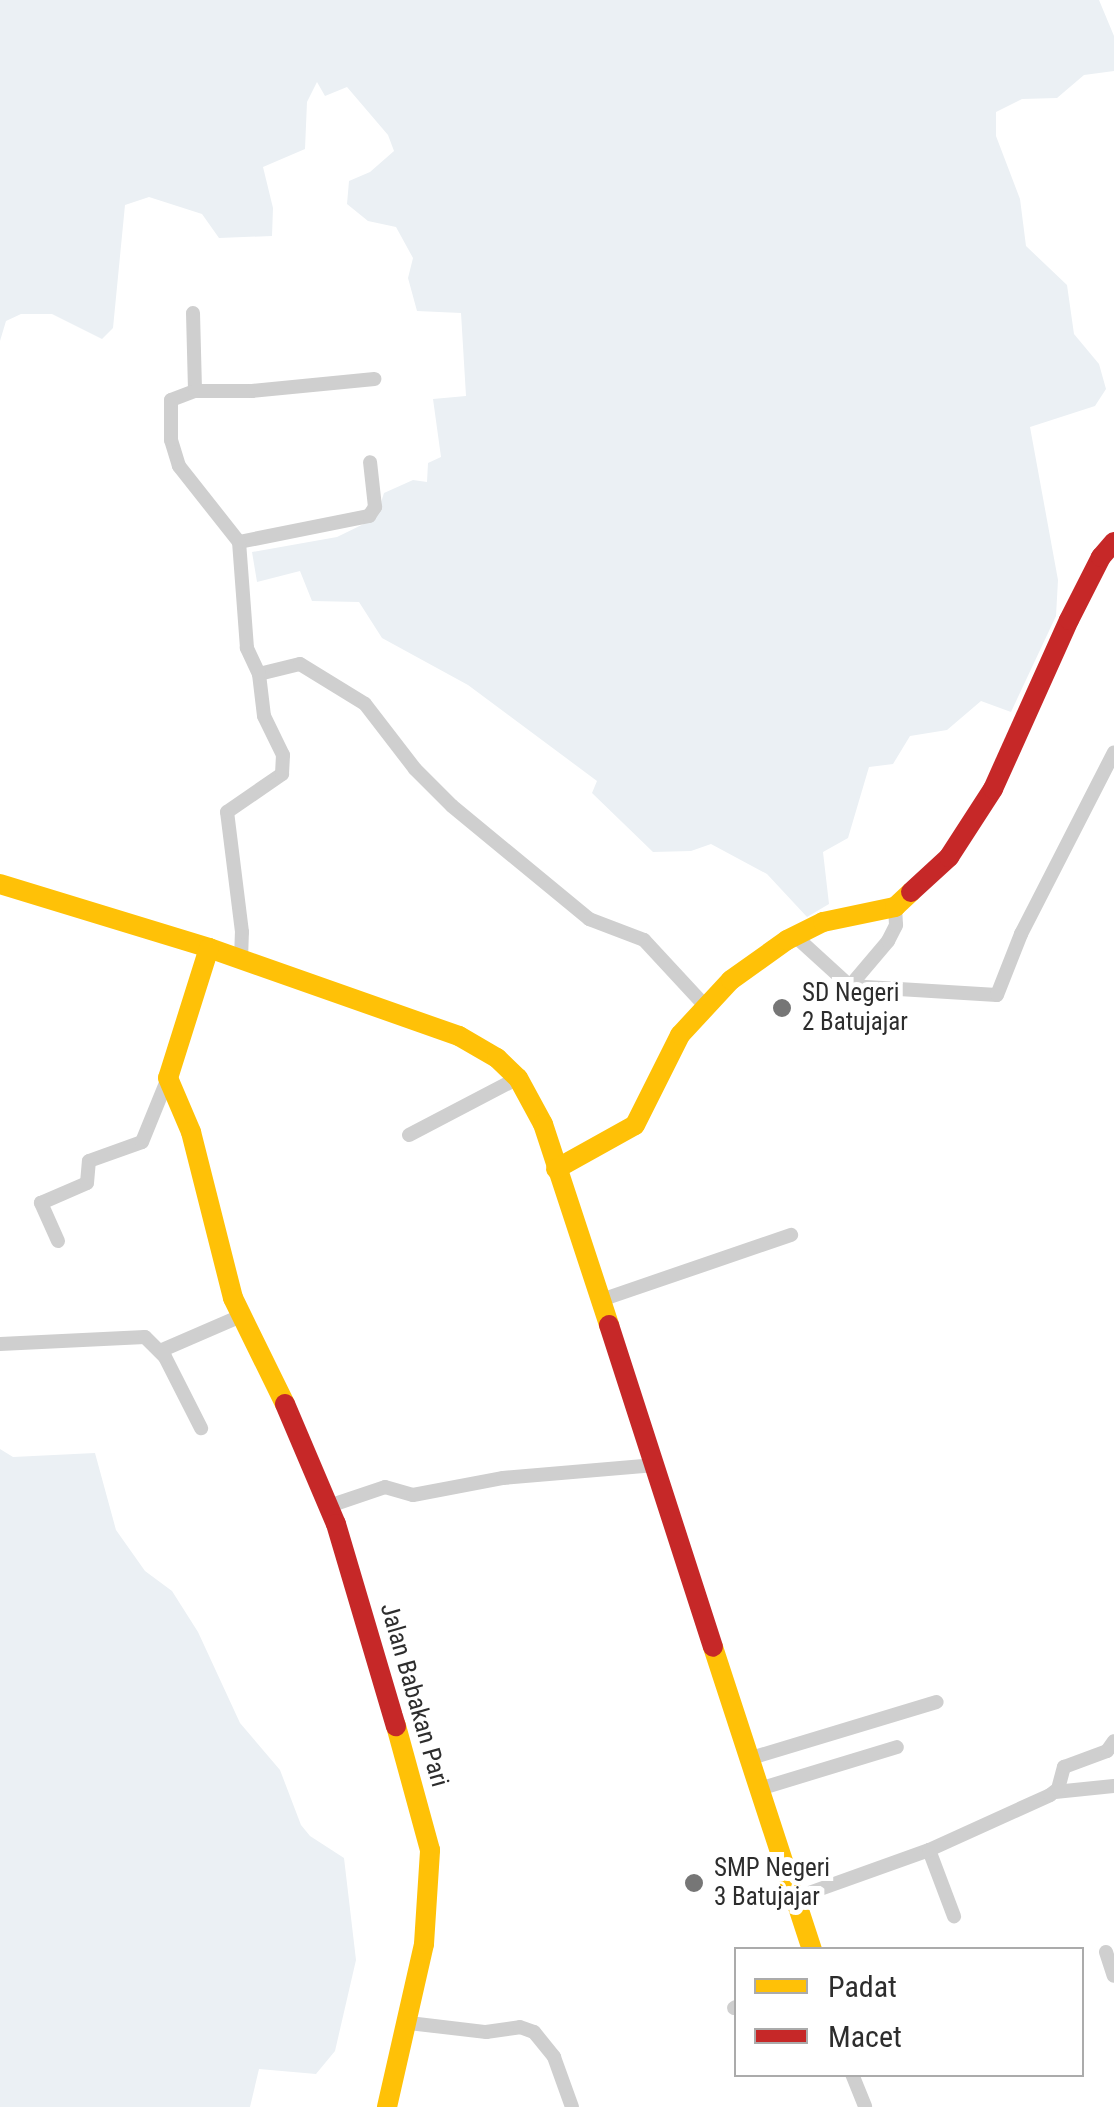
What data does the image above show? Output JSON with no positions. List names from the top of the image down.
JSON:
{
  "streets": {
    "street": ["Jalan Babakan Pari"]
  },
  "places": ["SD Negeri 2 Batujajar", "SMP Negeri 3 Batujajar"],
  "legend": ["Padat", "Macet"]
}
